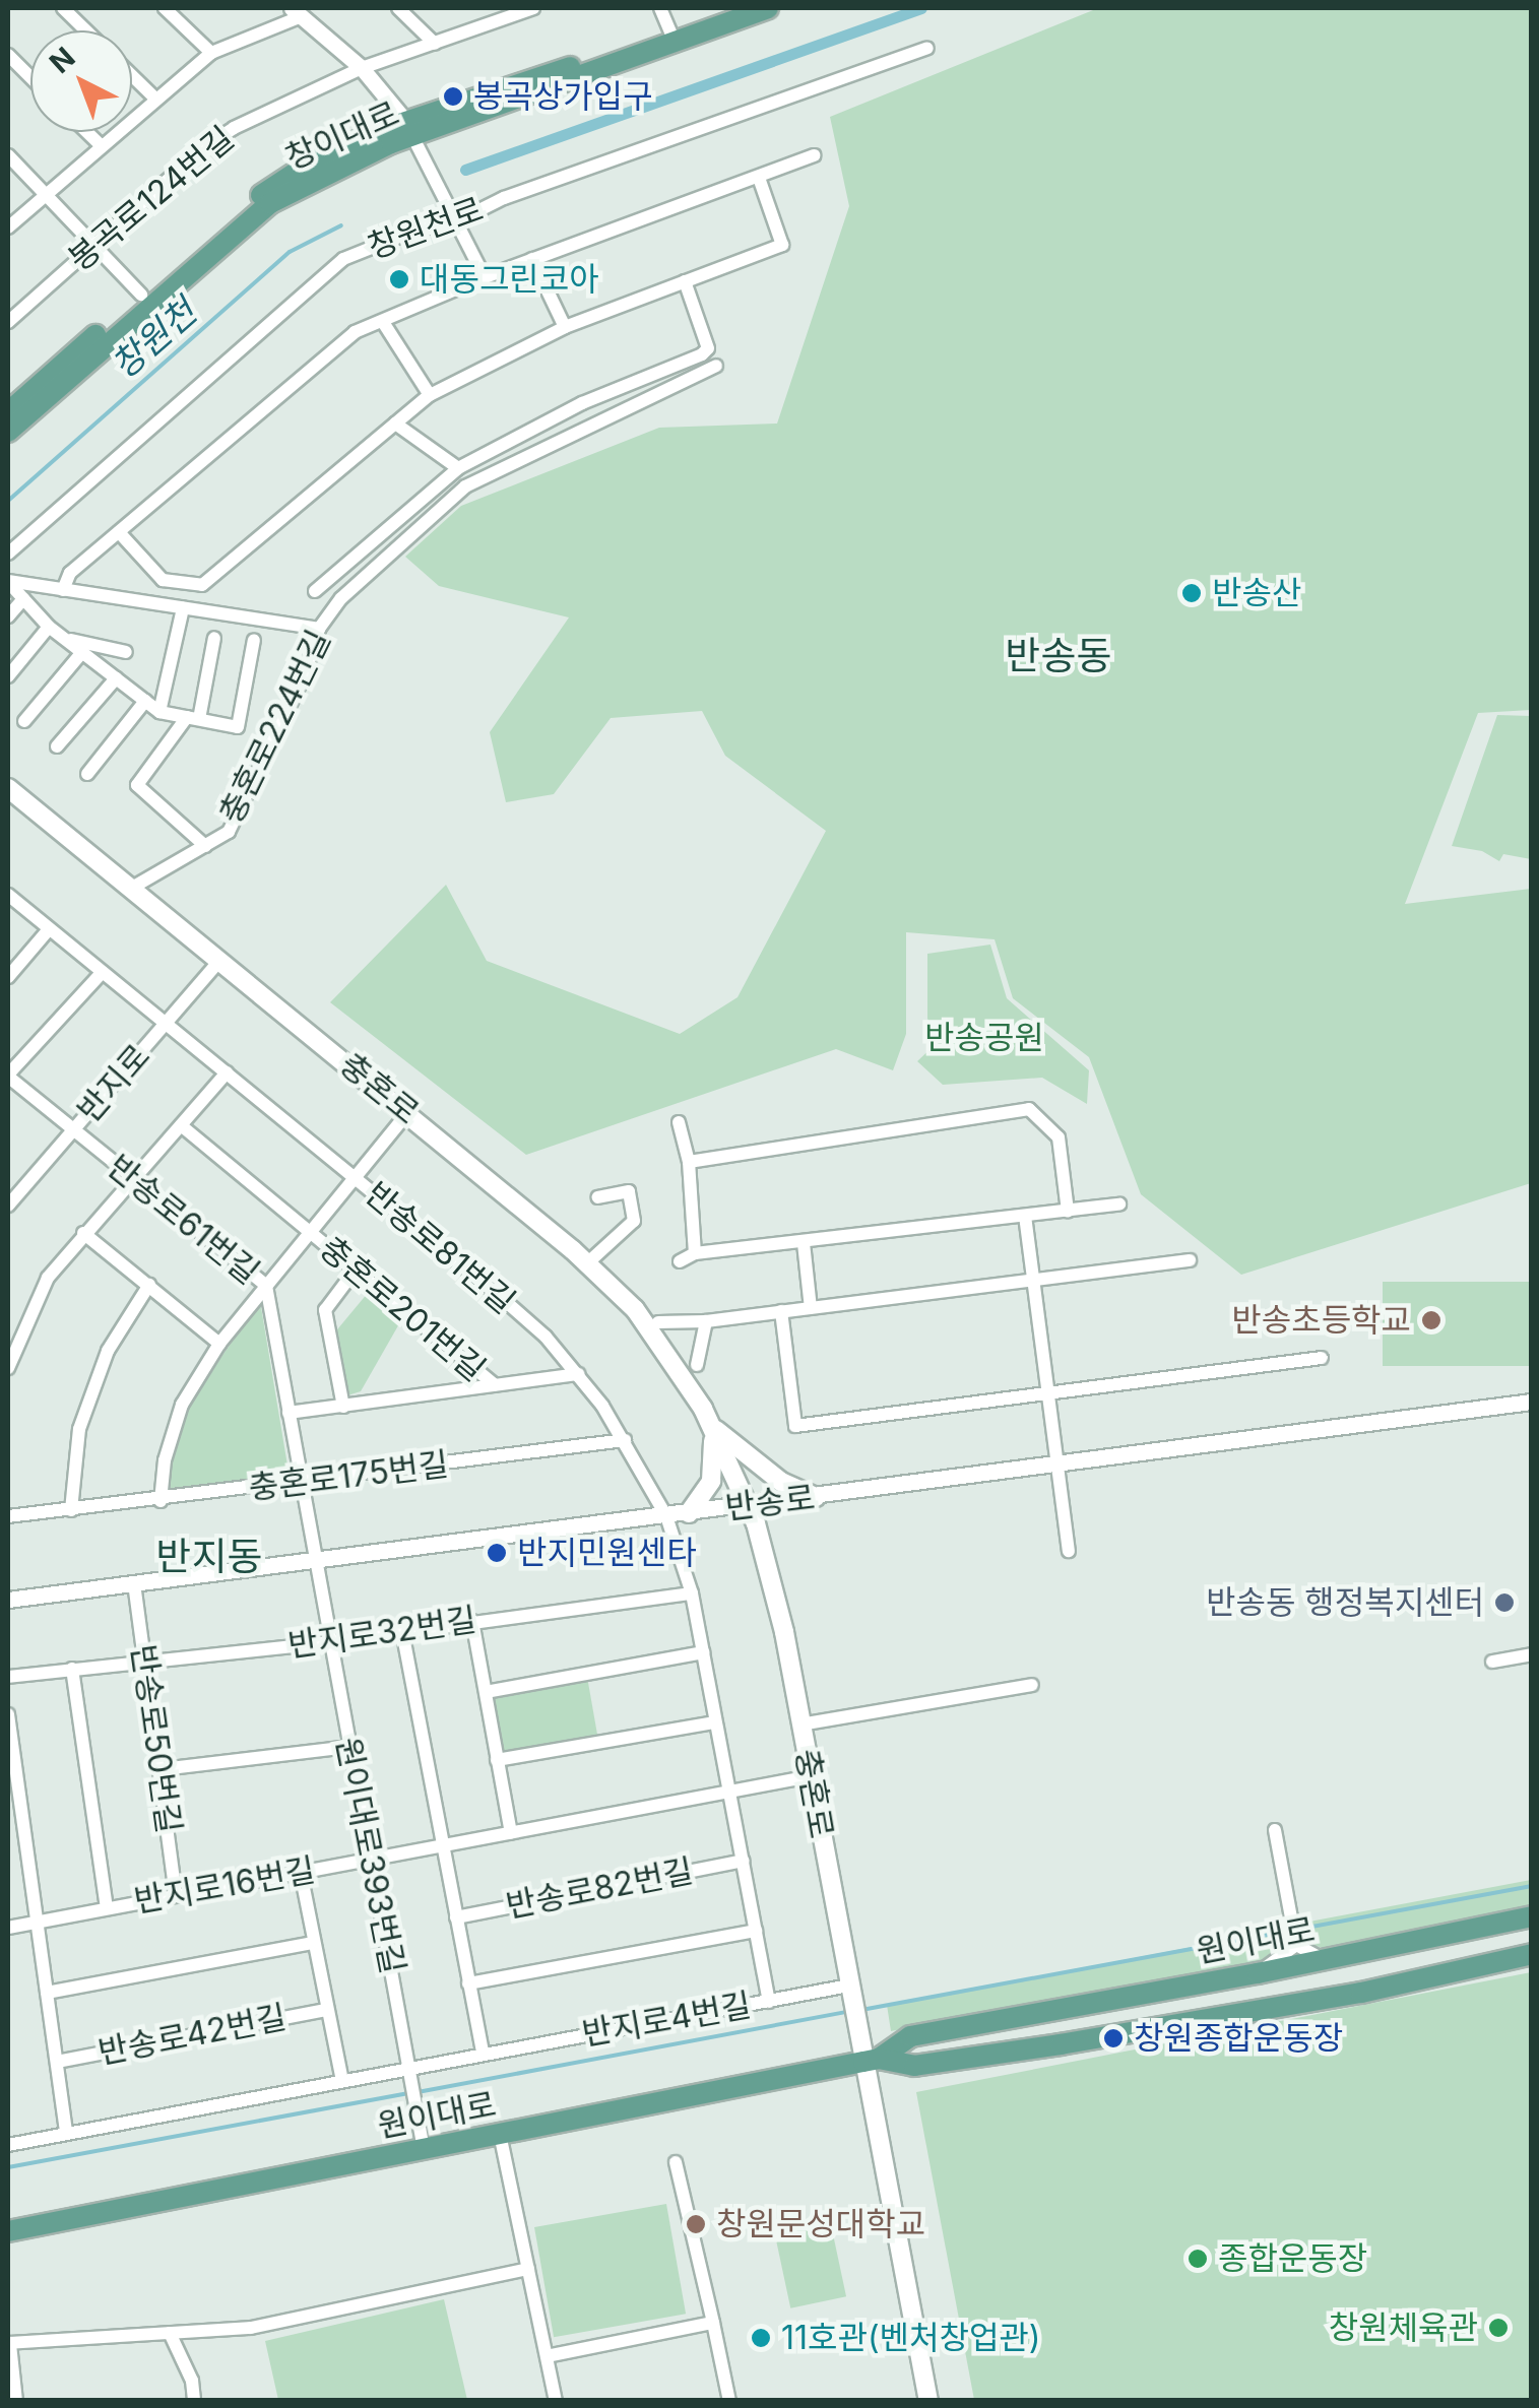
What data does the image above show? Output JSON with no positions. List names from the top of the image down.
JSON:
{
  "streets": {
    "main road": ["창이대로", "충혼로", "원이대로"],
    "street": [
      "봉곡로124번길",
      "창원천로",
      "충혼로224번길",
      "반지로",
      "반송로61번길",
      "반송로81번길",
      "충혼로201번길",
      "충혼로175번길",
      "반송로",
      "반지로32번길",
      "반송로50번길",
      "원이대로393번길",
      "반지로16번길",
      "반송로82번길",
      "반지로4번길",
      "반송로42번길"
    ]
  },
  "crossings": [
    ["충혼로224번길", "충혼로"],
    ["반지로", "충혼로"],
    ["반지로", "반송로61번길"],
    ["반지로", "반송로81번길"],
    ["충혼로", "충혼로201번길"],
    ["충혼로", "반송로"],
    ["충혼로", "반지로16번길"],
    ["충혼로", "원이대로"],
    ["충혼로", "반지로4번길"],
    ["반송로61번길", "충혼로201번길"],
    ["반송로61번길", "충혼로175번길"],
    ["반송로61번길", "반송로"],
    ["반송로61번길", "원이대로393번길"],
    ["반송로81번길", "충혼로201번길"],
    ["반송로81번길", "충혼로175번길"],
    ["반송로81번길", "반송로"],
    ["충혼로201번길", "충혼로175번길"],
    ["반송로", "반송로50번길"],
    ["반송로", "원이대로393번길"],
    ["반지로32번길", "반송로50번길"],
    ["반지로32번길", "원이대로393번길"],
    ["반송로50번길", "반지로16번길"],
    ["원이대로393번길", "반지로16번길"],
    ["원이대로393번길", "원이대로"],
    ["원이대로393번길", "반지로4번길"],
    ["반지로16번길", "반송로42번길"],
    ["반지로4번길", "반송로42번길"]
  ],
  "districts": ["반송동", "반지동"],
  "water": ["창원천"],
  "parks": ["반송공원"],
  "places": [
    "봉곡상가입구",
    "대동그린코아",
    "반송산",
    "반송초등학교",
    "반지민원센타",
    "반송동 행정복지센터",
    "창원종합운동장",
    "창원문성대학교",
    "종합운동장",
    "창원체육관",
    "11호관(벤처창업관)"
  ],
  "north": "top left"
}
